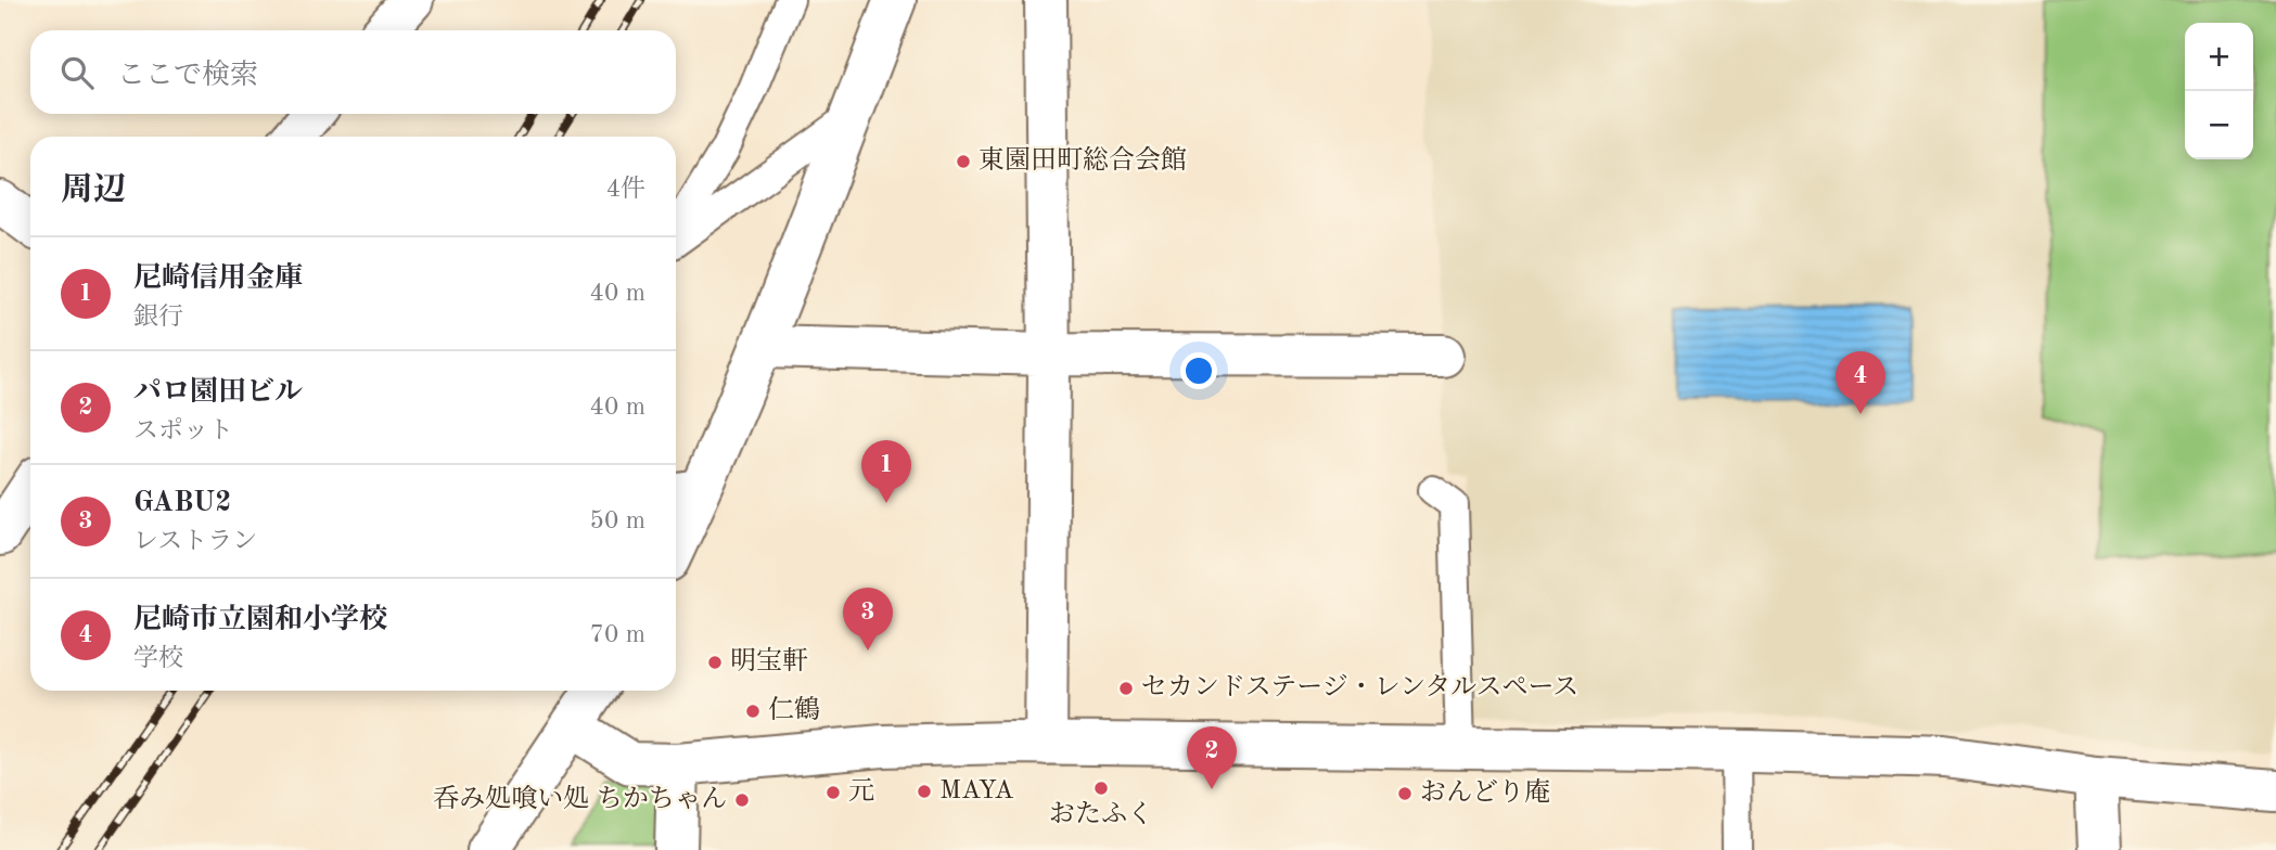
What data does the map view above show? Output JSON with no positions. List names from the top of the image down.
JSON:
{
  "places": [
    "東園田町総合会館",
    "明宝軒",
    "セカンドステージ・レンタルスペース",
    "仁鶴",
    "おたふく",
    "MAYA",
    "元",
    "おんどり庵",
    "呑み処喰い処 ちかちゃん"
  ],
  "page": {
    "map_buttons": ["+", "−"],
    "search": "ここで検索",
    "heading": ["周辺", "4件"],
    "list": [
      {
        "mark": "1",
        "name": "尼崎信用金庫",
        "note": "銀行",
        "value": "40 m"
      },
      {
        "mark": "2",
        "name": "パロ園田ビル",
        "note": "スポット",
        "value": "40 m"
      },
      {
        "mark": "3",
        "name": "GABU2",
        "note": "レストラン",
        "value": "50 m"
      },
      {
        "mark": "4",
        "name": "尼崎市立園和小学校",
        "note": "学校",
        "value": "70 m"
      }
    ],
    "pins": [
      "4",
      "1",
      "3",
      "2"
    ]
  }
}
